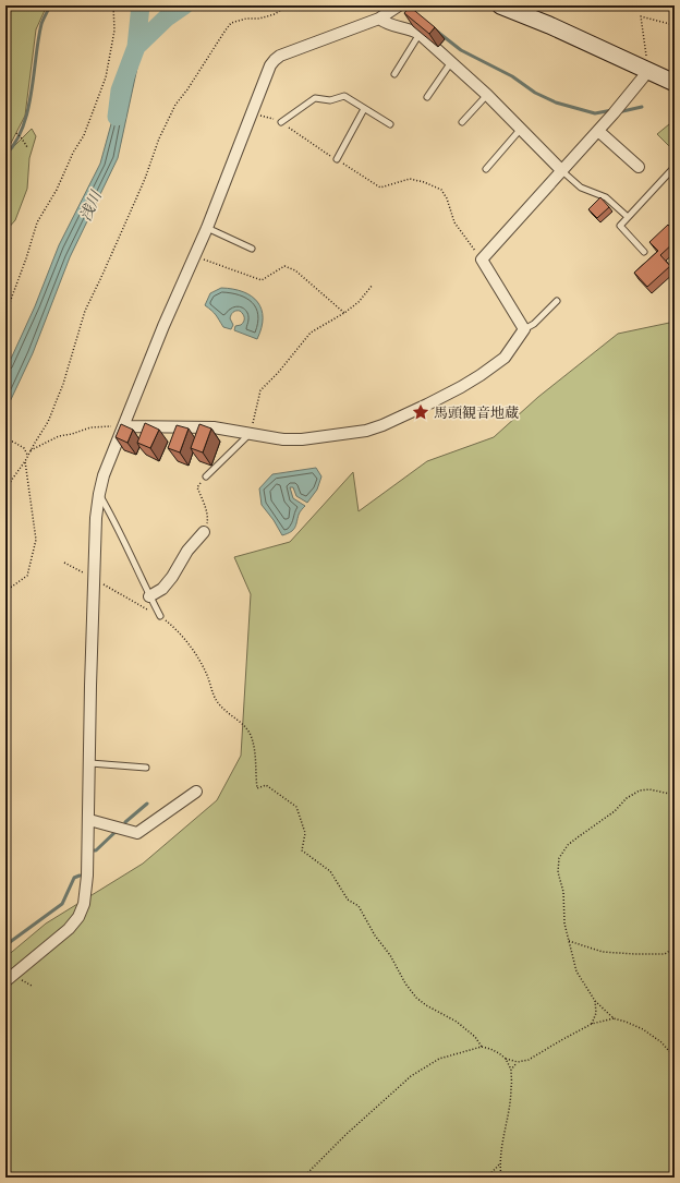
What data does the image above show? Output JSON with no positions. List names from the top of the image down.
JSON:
{
  "water": ["浅川"],
  "places": {
    "place": ["馬頭観音地蔵"]
  }
}
